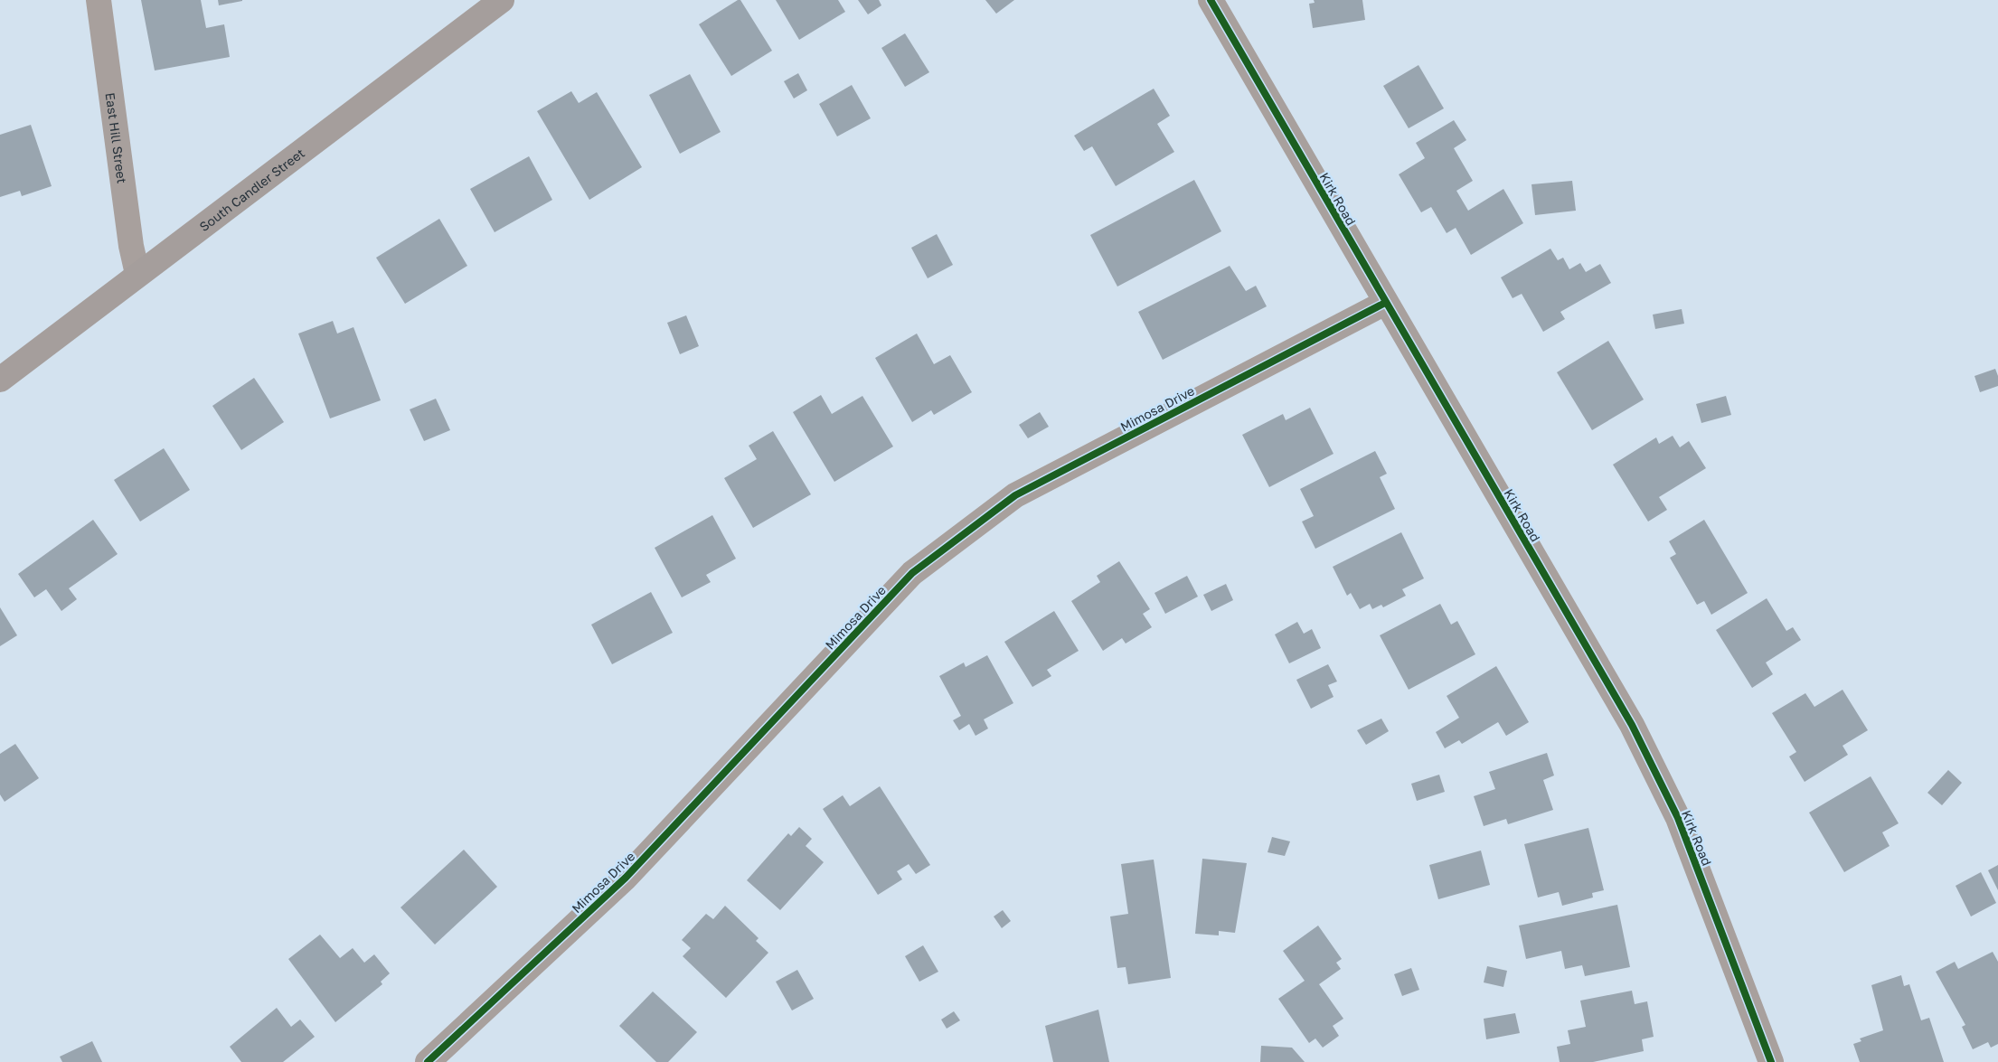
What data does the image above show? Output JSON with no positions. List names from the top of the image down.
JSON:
{
  "streets": {
    "main road": ["South Candler Street"],
    "street": ["East Hill Street", "Kirk Road", "Mimosa Drive"]
  },
  "crossings": [
    ["East Hill Street", "South Candler Street"],
    ["Kirk Road", "Mimosa Drive"]
  ]
}
